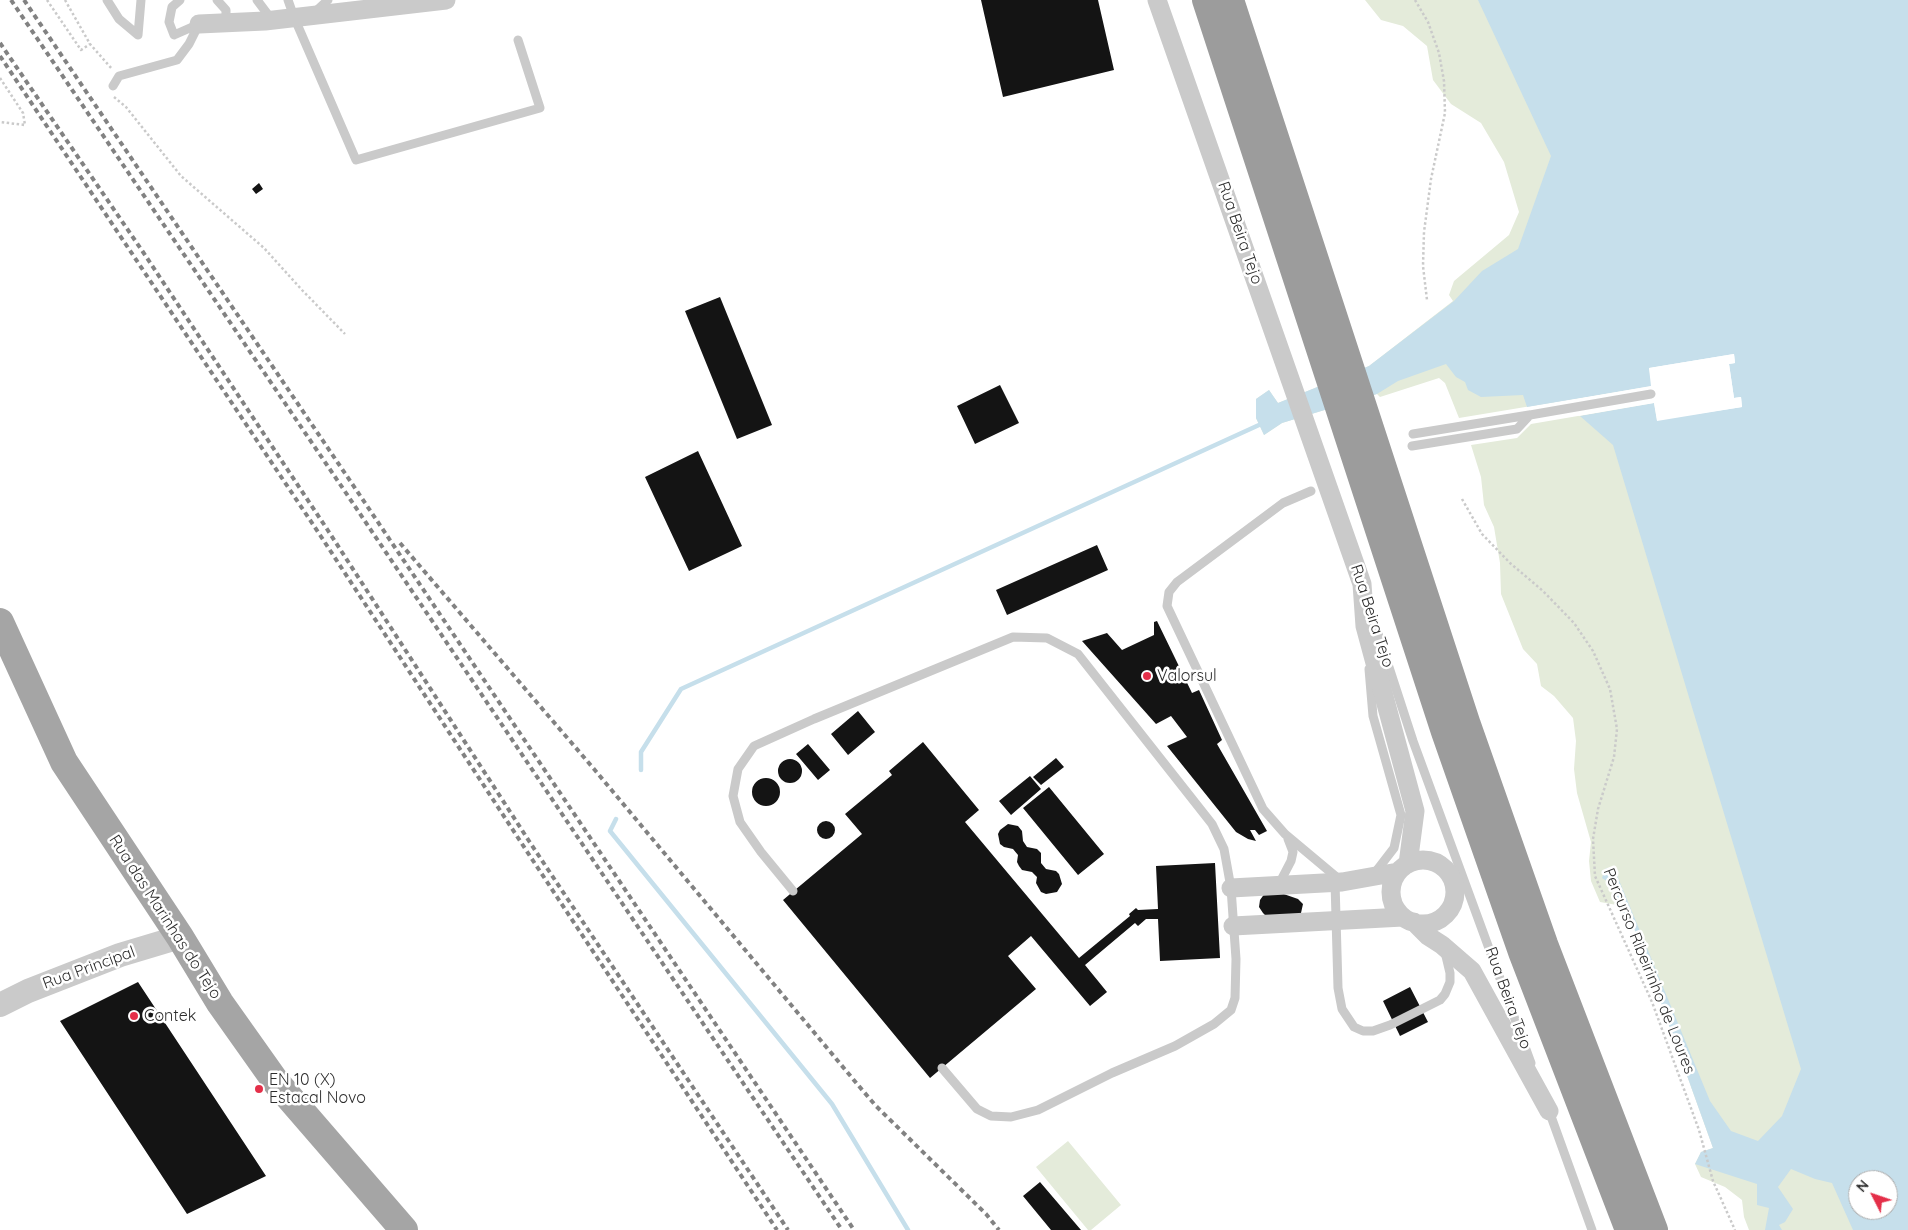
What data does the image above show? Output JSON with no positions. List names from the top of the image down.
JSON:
{
  "streets": {
    "main road": ["Rua das Marinhas do Tejo"],
    "street": ["Rua Beira Tejo", "Rua Principal"],
    "path": ["Percurso Ribeirinho de Loures"]
  },
  "crossings": [
    ["Rua das Marinhas do Tejo", "Rua Principal"]
  ],
  "places": ["Valorsul", "Contek", "EN 10 (X) Estacal Novo"],
  "north": "top left"
}
